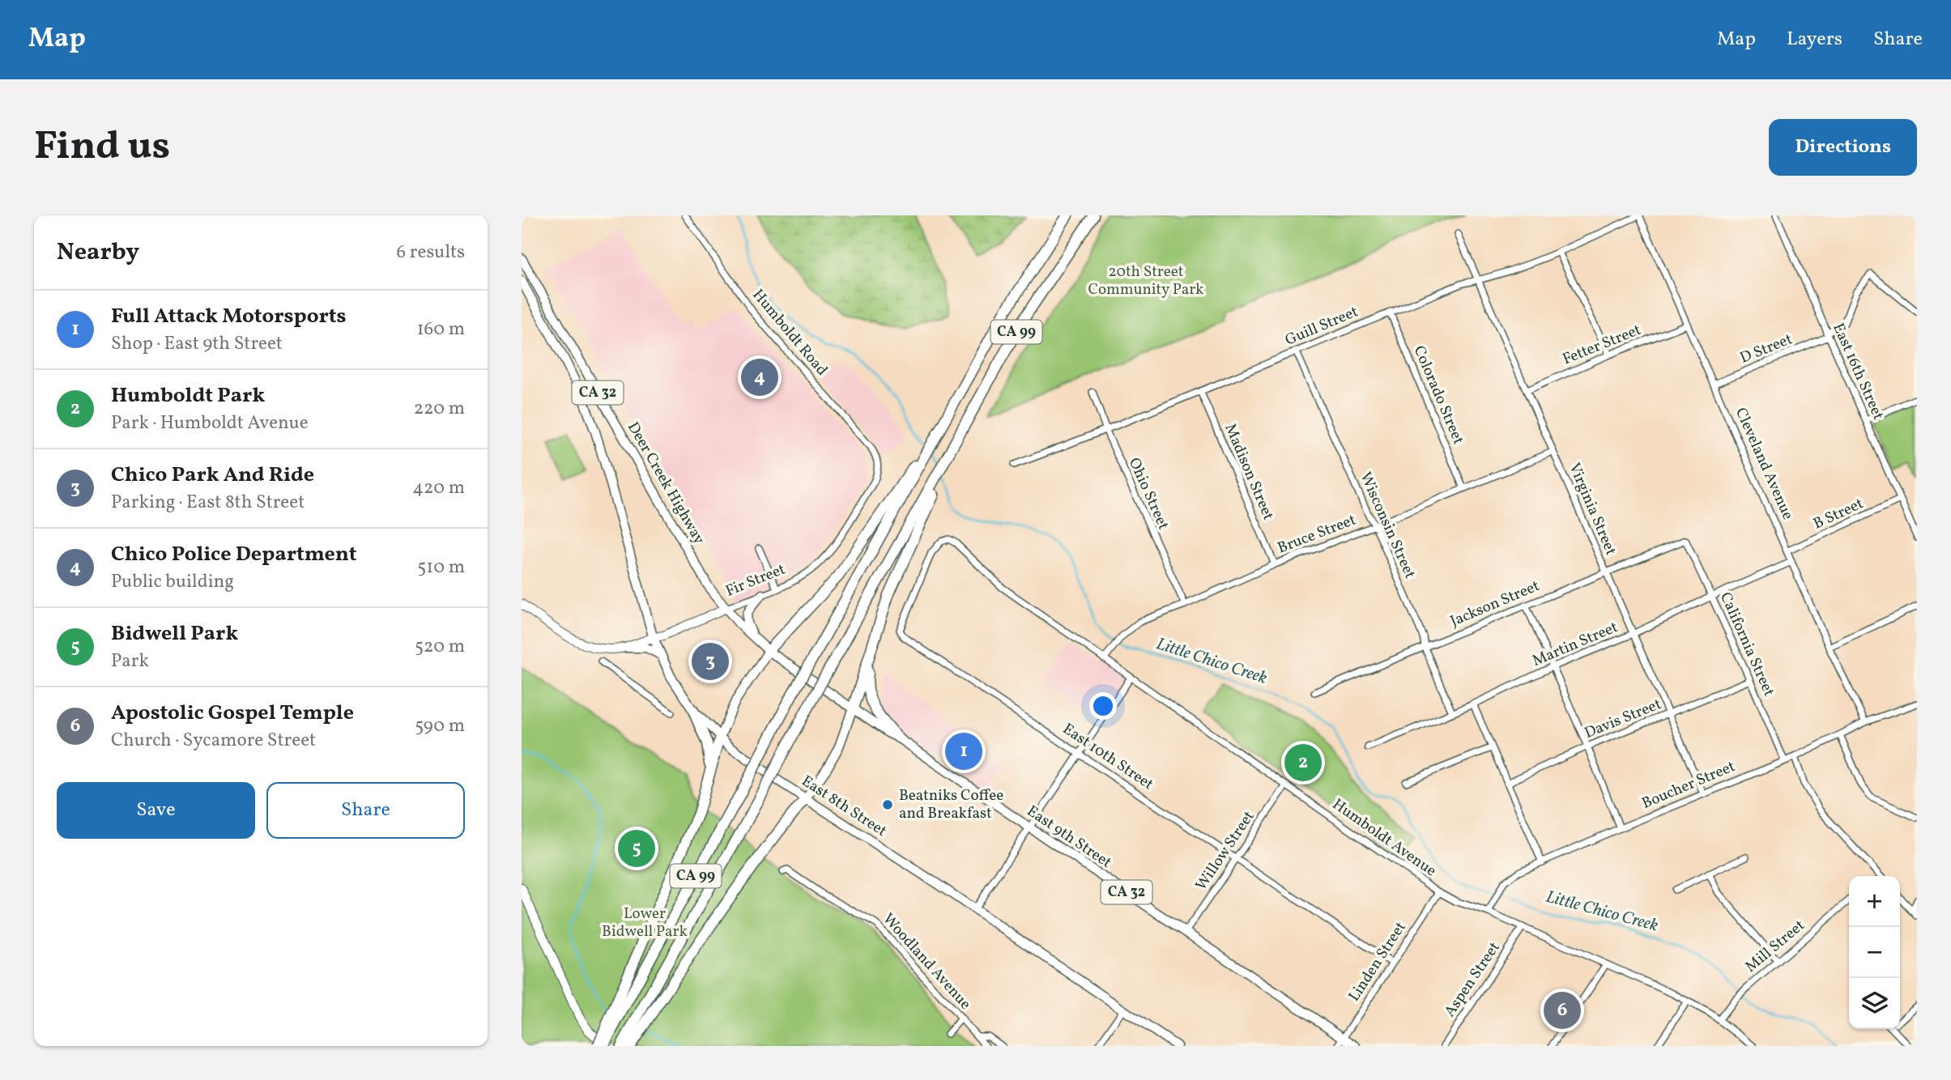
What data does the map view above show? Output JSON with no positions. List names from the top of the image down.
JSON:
{
  "streets": {
    "highway": ["CA 99"],
    "main road": [
      "CA 32",
      "Deer Creek Highway",
      "East 8th Street",
      "East 9th Street"
    ],
    "street": [
      "Guill Street",
      "Humboldt Road",
      "Fetter Street",
      "D Street",
      "East 16th Street",
      "Colorado Street",
      "Cleveland Avenue",
      "Madison Street",
      "Ohio Street",
      "Virginia Street",
      "B Street",
      "Wisconsin Street",
      "Bruce Street",
      "Fir Street",
      "Jackson Street",
      "Martin Street",
      "California Street",
      "Davis Street",
      "East 10th Street",
      "Boucher Street",
      "Humboldt Avenue",
      "Willow Street",
      "Mill Street",
      "Woodland Avenue",
      "Linden Street",
      "Aspen Street"
    ]
  },
  "crossings": [
    ["Guill Street", "Colorado Street"],
    ["Guill Street", "Cleveland Avenue"],
    ["Guill Street", "Madison Street"],
    ["Guill Street", "Ohio Street"],
    ["Guill Street", "Virginia Street"],
    ["Guill Street", "Wisconsin Street"],
    ["Humboldt Road", "Fir Street"],
    ["Fetter Street", "Cleveland Avenue"],
    ["Fetter Street", "Virginia Street"],
    ["D Street", "East 16th Street"],
    ["D Street", "Cleveland Avenue"],
    ["East 16th Street", "B Street"],
    ["CA 32", "Fir Street"],
    ["CA 32", "East 8th Street"],
    ["Colorado Street", "Bruce Street"],
    ["Cleveland Avenue", "B Street"],
    ["Cleveland Avenue", "Martin Street"],
    ["Cleveland Avenue", "Boucher Street"],
    ["Madison Street", "Bruce Street"],
    ["Deer Creek Highway", "Fir Street"],
    ["Deer Creek Highway", "East 9th Street"],
    ["Ohio Street", "Bruce Street"],
    ["Virginia Street", "Bruce Street"],
    ["Virginia Street", "Jackson Street"],
    ["Virginia Street", "Martin Street"],
    ["Virginia Street", "Davis Street"],
    ["Virginia Street", "Boucher Street"],
    ["Wisconsin Street", "Bruce Street"],
    ["Wisconsin Street", "Jackson Street"],
    ["Wisconsin Street", "Martin Street"],
    ["Bruce Street", "Humboldt Avenue"],
    ["Fir Street", "East 8th Street"],
    ["Jackson Street", "California Street"],
    ["Martin Street", "California Street"],
    ["California Street", "Davis Street"],
    ["California Street", "Boucher Street"],
    ["East 10th Street", "Humboldt Avenue"],
    ["East 10th Street", "Willow Street"],
    ["East 10th Street", "Linden Street"],
    ["Boucher Street", "Humboldt Avenue"],
    ["East 9th Street", "Willow Street"],
    ["East 9th Street", "Linden Street"],
    ["Humboldt Avenue", "Willow Street"],
    ["Humboldt Avenue", "Mill Street"],
    ["Humboldt Avenue", "Linden Street"],
    ["Humboldt Avenue", "Aspen Street"]
  ],
  "water": ["Little Chico Creek"],
  "parks": ["20th Street Community Park", "Lower Bidwell Park"],
  "places": ["Beatniks Coffee and Breakfast"],
  "page": {
    "header": "Map",
    "nav": ["Map", "Layers", "Share"],
    "buttons": [
      "Directions",
      ["Save", "Share"]
    ],
    "title": "Find us",
    "heading": ["Nearby", "6 results"],
    "list": [
      {
        "mark": "1",
        "name": "Full Attack Motorsports",
        "note": "Shop · East 9th Street",
        "value": "160 m"
      },
      {
        "mark": "2",
        "name": "Humboldt Park",
        "note": "Park · Humboldt Avenue",
        "value": "220 m"
      },
      {
        "mark": "3",
        "name": "Chico Park And Ride",
        "note": "Parking · East 8th Street",
        "value": "420 m"
      },
      {
        "mark": "4",
        "name": "Chico Police Department",
        "note": "Public building",
        "value": "510 m"
      },
      {
        "mark": "5",
        "name": "Bidwell Park",
        "note": "Park",
        "value": "520 m"
      },
      {
        "mark": "6",
        "name": "Apostolic Gospel Temple",
        "note": "Church · Sycamore Street",
        "value": "590 m"
      }
    ],
    "pins": [
      "4",
      "3",
      "1",
      "2",
      "5",
      "6"
    ],
    "map_buttons": ["+", "−"]
  }
}
